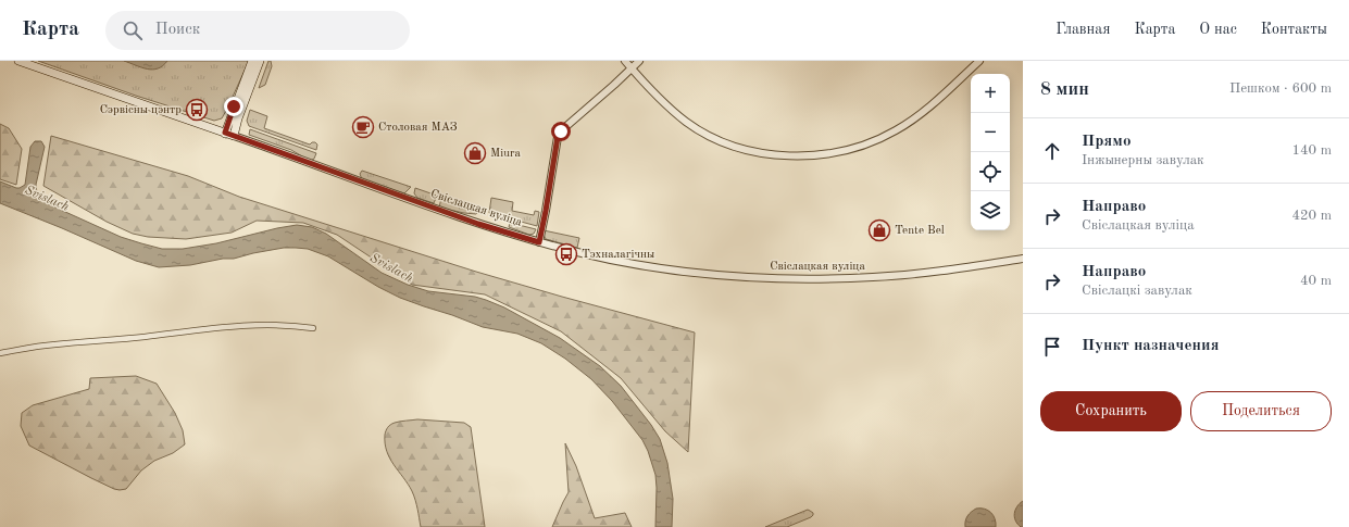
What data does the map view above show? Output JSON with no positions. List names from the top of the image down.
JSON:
{
  "streets": {
    "main road": ["Свіслацкая вуліца"]
  },
  "water": ["Svislach"],
  "places": {
    "bus stop": ["Сэрвісны цэнтр", "Тэхналагічны"],
    "cafe": ["Столовая МАЗ"],
    "shop": ["Miura", "Tente Bel"]
  },
  "page": {
    "header": "Карта",
    "search": "Поиск",
    "nav": [
      "Главная",
      "Карта",
      "О нас",
      "Контакты"
    ],
    "heading": ["8 мин", "Пешком · 600 m"],
    "map_buttons": ["+", "−"],
    "list": [
      ["Прямо", "Інжынерны завулак", "140 m"],
      ["Направо", "Свіслацкая вуліца", "420 m"],
      ["Направо", "Свіслацкі завулак", "40 m"],
      "Пункт назначения"
    ],
    "buttons": ["Сохранить", "Поделиться"]
  }
}
